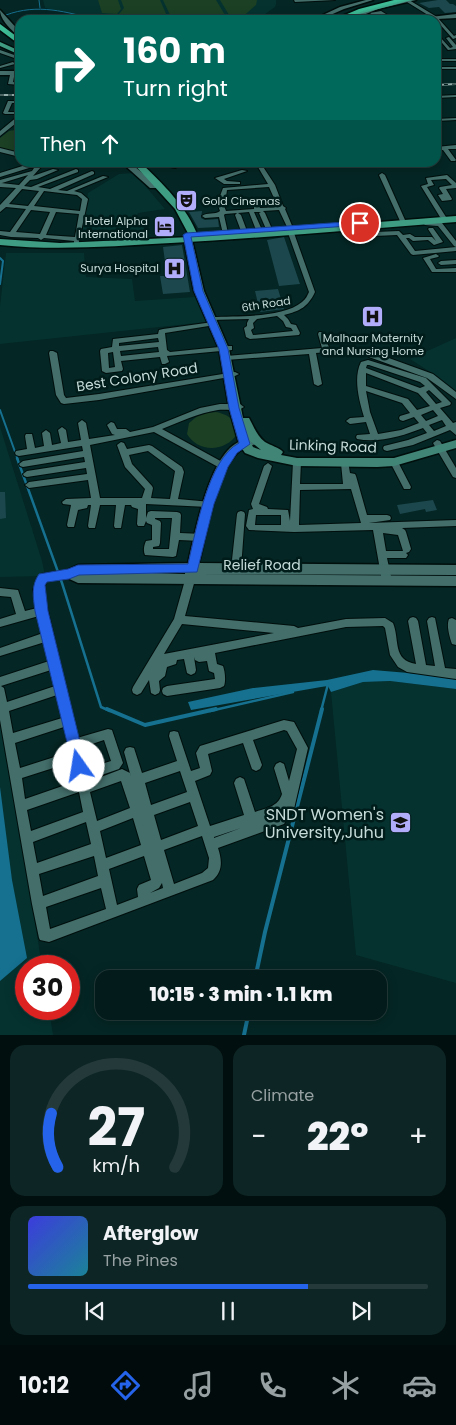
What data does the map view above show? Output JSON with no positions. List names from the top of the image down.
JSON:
{
  "streets": {
    "main road": ["Linking Road"],
    "street": ["6th Road", "Best Colony Road", "Relief Road"]
  },
  "places": {
    "theatre": ["Gold Cinemas"],
    "hotel": ["Hotel Alpha International"],
    "hospital": ["Surya Hospital", "Malhaar Maternity and Nursing Home"],
    "school or university": ["SNDT Women's University,Juhu"]
  },
  "page": {
    "turn": ["160 m", "Turn right"],
    "then": "Then",
    "limit": "30",
    "trip": "10:15 · 3 min · 1.1 km",
    "tile": "Climate",
    "heat": ["−", "22°", "+"],
    "song": ["Afterglow", "The Pines"],
    "tabs": "10:12",
    "gauge": ["27", "km/h"]
  }
}
